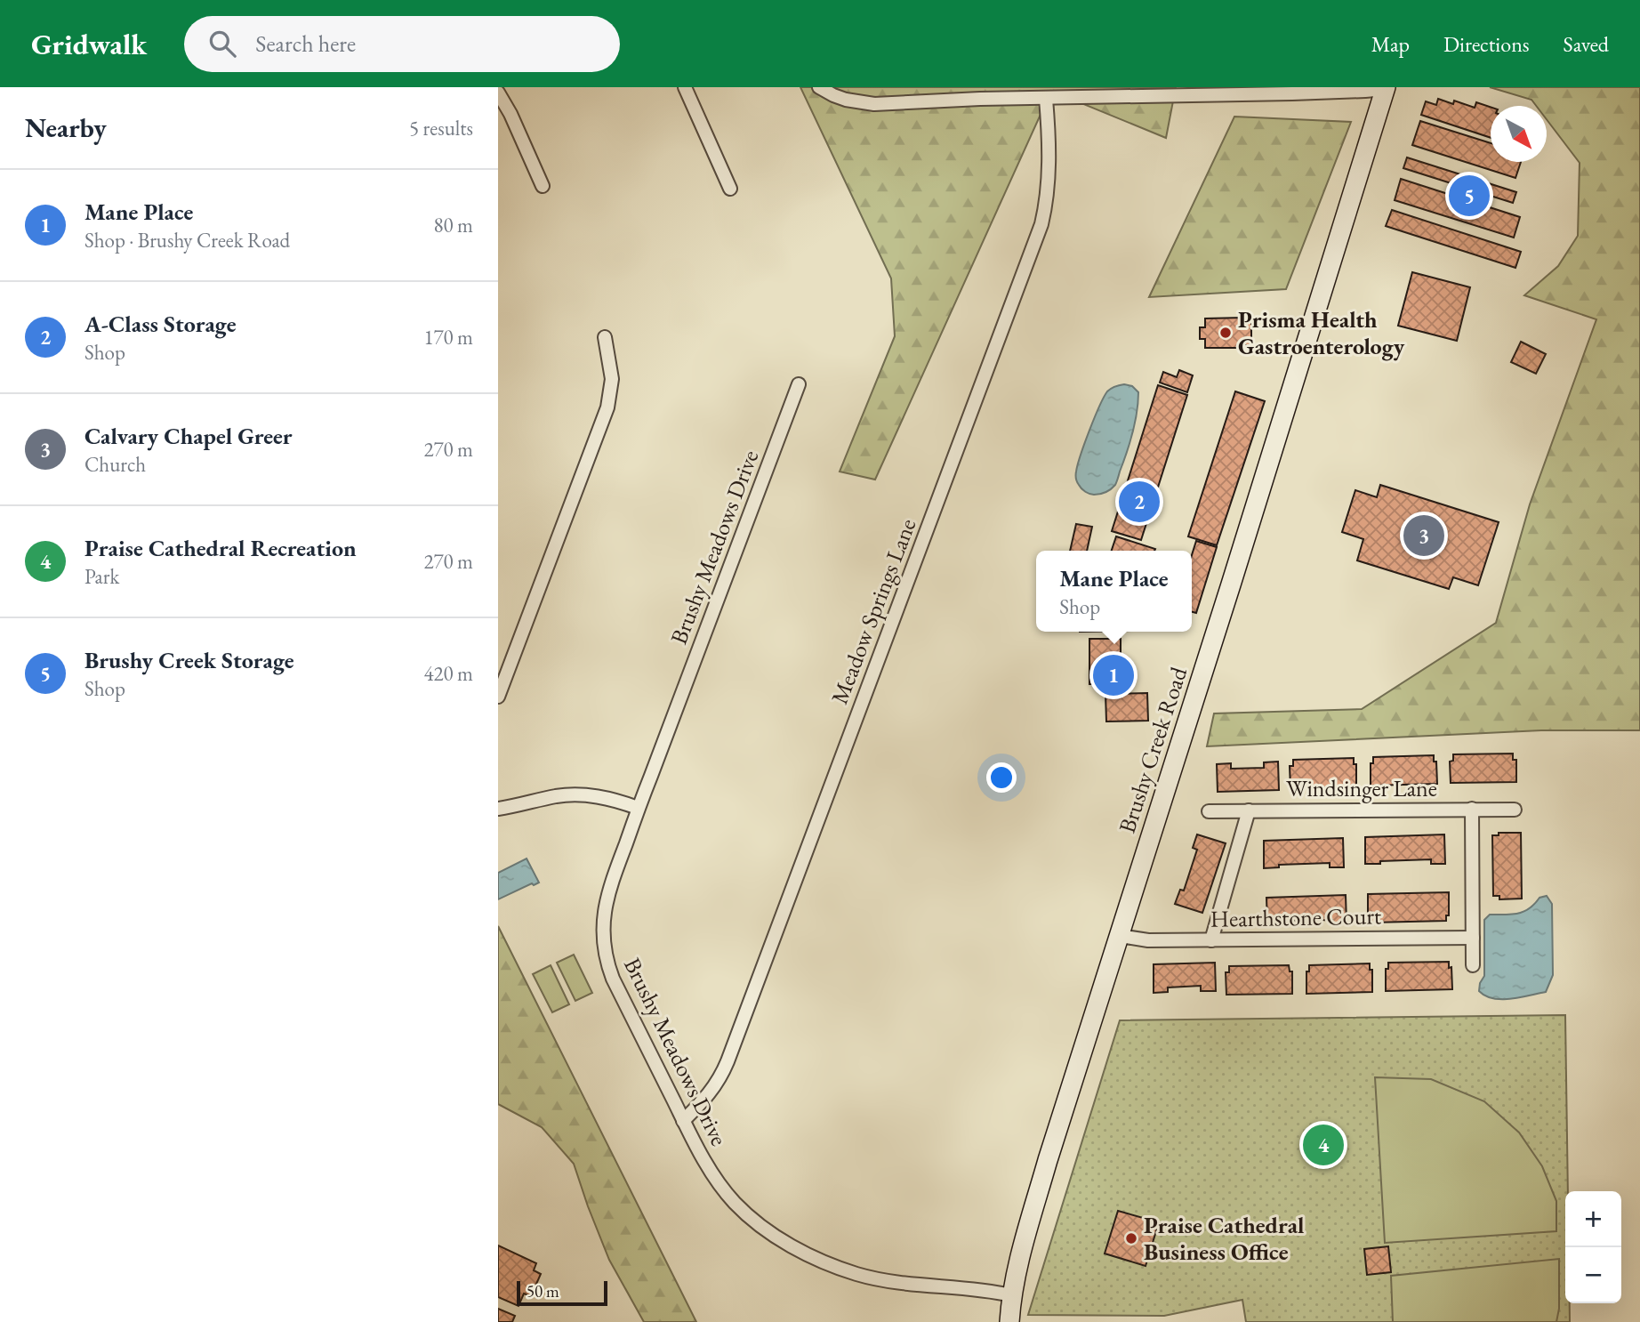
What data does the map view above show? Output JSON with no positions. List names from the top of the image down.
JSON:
{
  "streets": {
    "main road": ["Brushy Creek Road"],
    "street": [
      "Brushy Meadows Drive",
      "Meadow Springs Lane",
      "Windsinger Lane",
      "Hearthstone Court"
    ]
  },
  "crossings": [
    ["Brushy Meadows Drive", "Meadow Springs Lane"],
    ["Brushy Meadows Drive", "Brushy Creek Road"],
    ["Brushy Creek Road", "Hearthstone Court"]
  ],
  "places": ["Prisma Health Gastroenterology", "Praise Cathedral Business Office"],
  "scale_bar": "50 m",
  "north": "bottom right",
  "page": {
    "header": "Gridwalk",
    "search": "Search here",
    "nav": ["Map", "Directions", "Saved"],
    "heading": ["Nearby", "5 results"],
    "list": [
      {
        "mark": "1",
        "name": "Mane Place",
        "note": "Shop · Brushy Creek Road",
        "value": "80 m"
      },
      {
        "mark": "2",
        "name": "A-Class Storage",
        "note": "Shop",
        "value": "170 m"
      },
      {
        "mark": "3",
        "name": "Calvary Chapel Greer",
        "note": "Church",
        "value": "270 m"
      },
      {
        "mark": "4",
        "name": "Praise Cathedral Recreation",
        "note": "Park",
        "value": "270 m"
      },
      {
        "mark": "5",
        "name": "Brushy Creek Storage",
        "note": "Shop",
        "value": "420 m"
      }
    ],
    "pins": [
      "5",
      "2",
      "3",
      "1",
      "4"
    ],
    "popup": ["Mane Place", "Shop"],
    "map_buttons": ["+", "−"],
    "scale": "50 m"
  }
}
